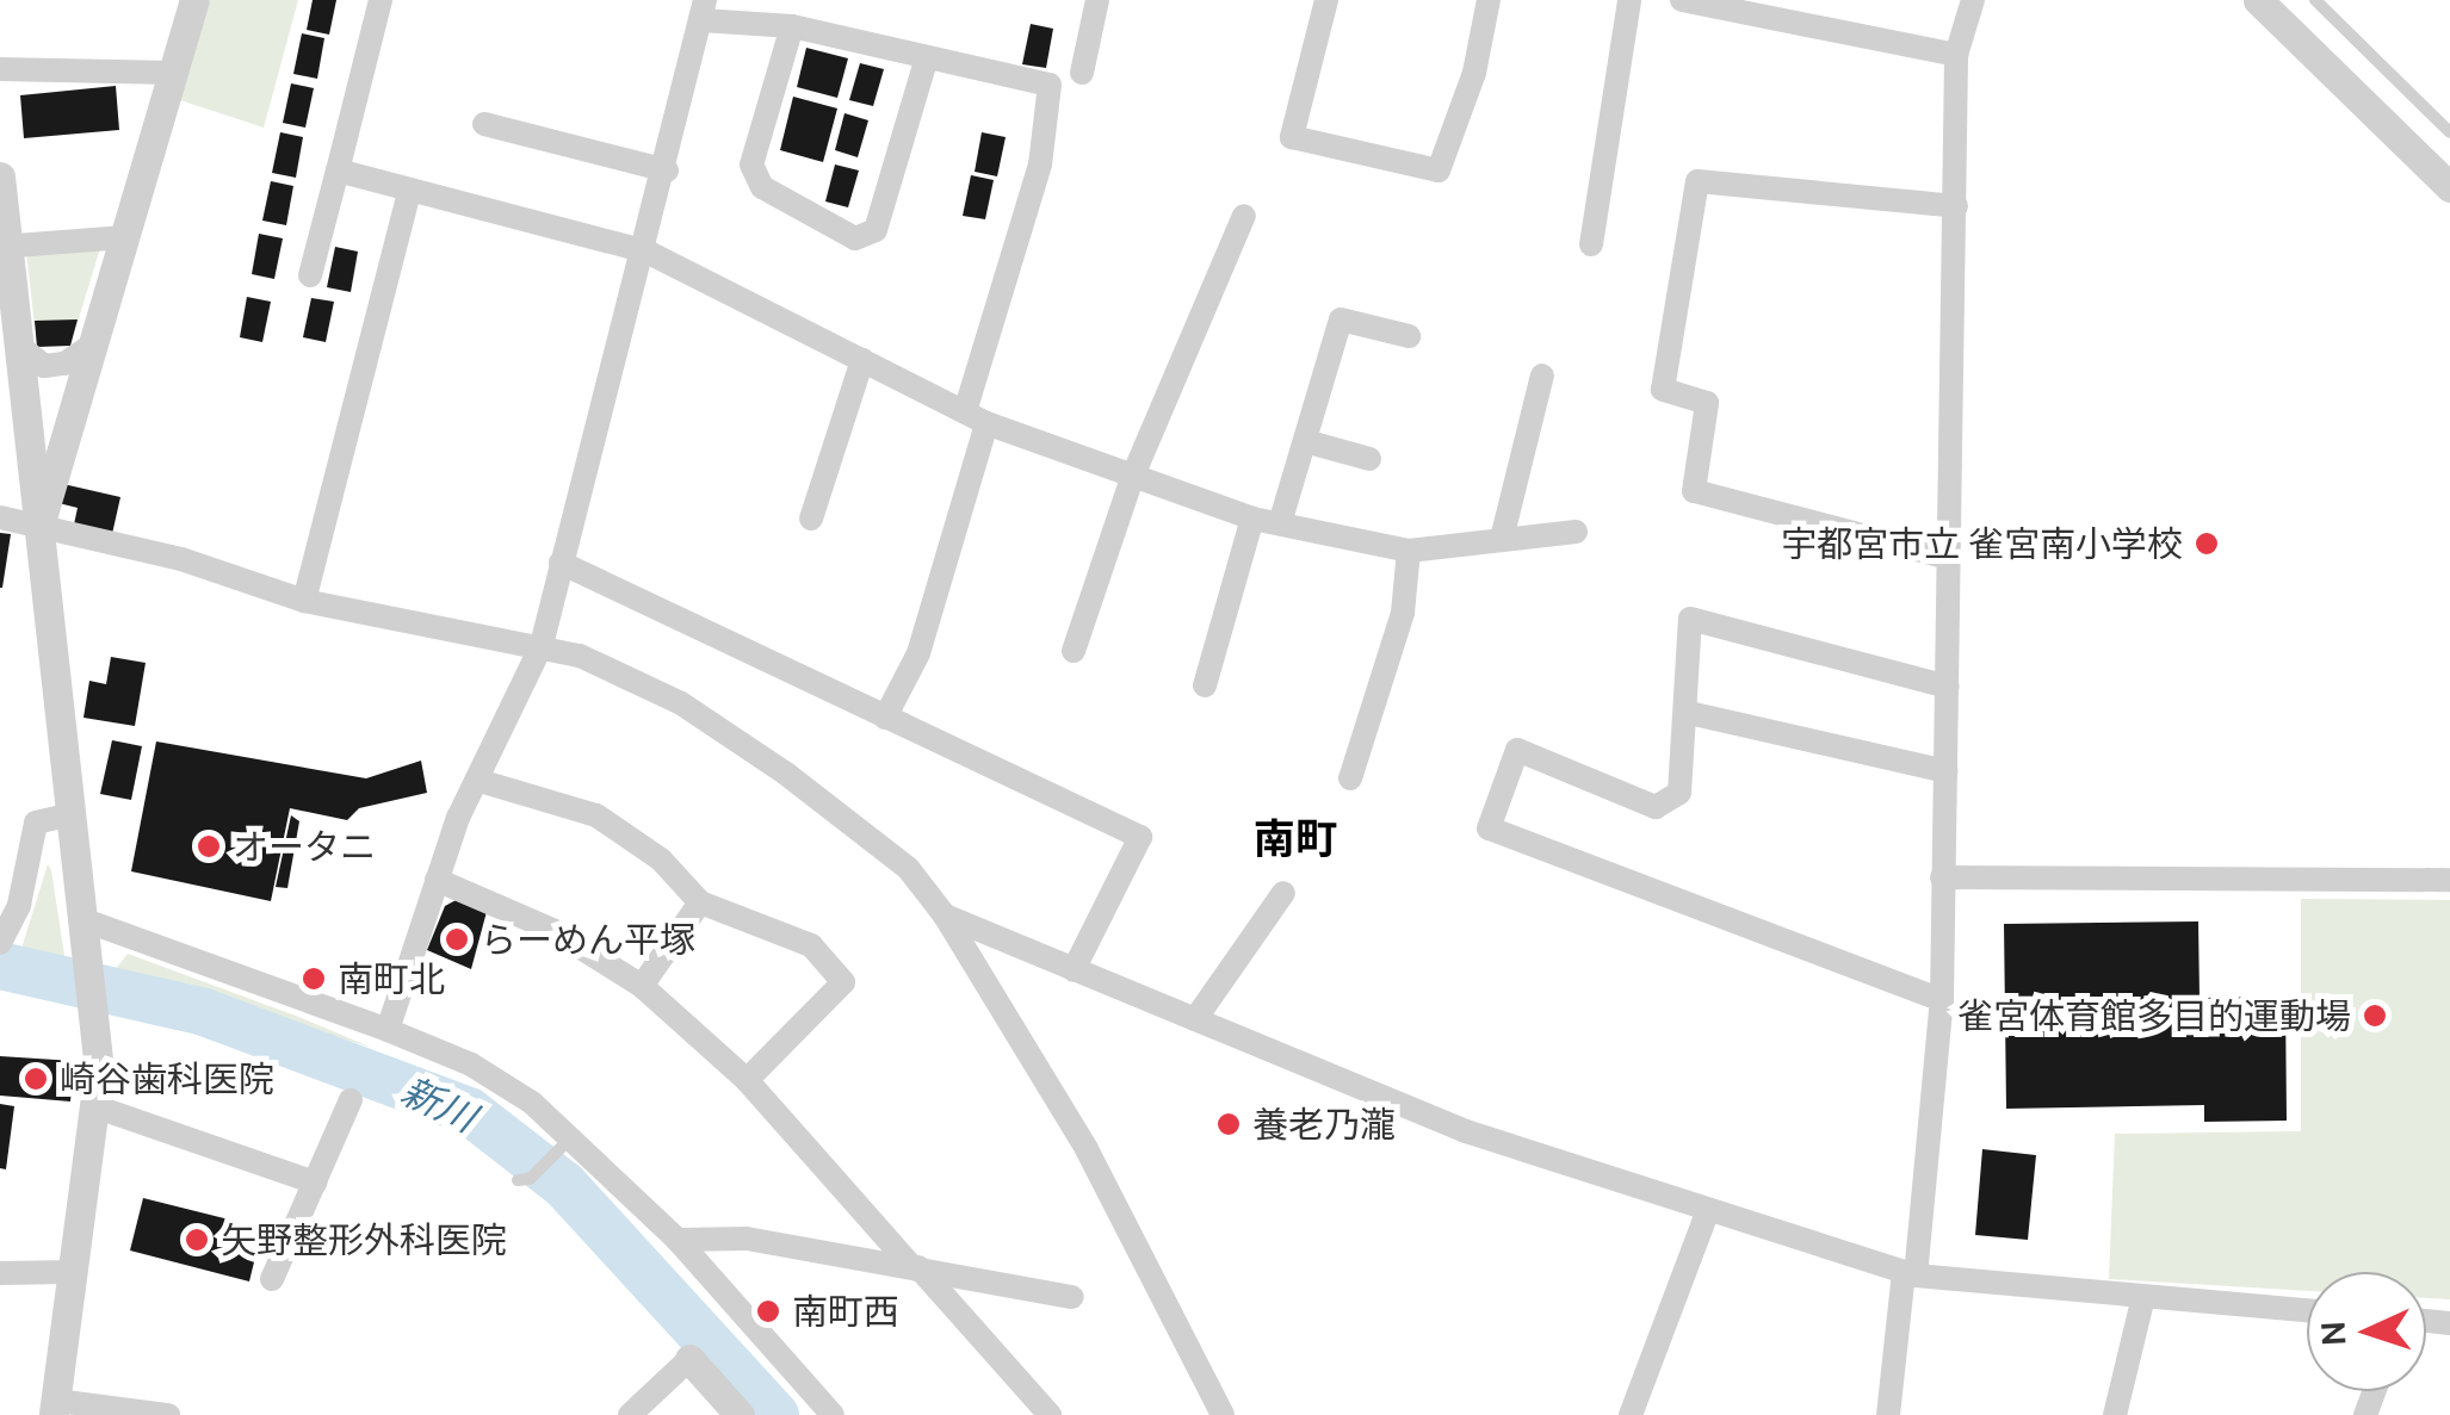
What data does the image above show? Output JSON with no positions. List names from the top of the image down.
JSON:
{
  "districts": ["南町"],
  "water": ["新川"],
  "places": [
    "宇都宮市立 雀宮南小学校",
    "オータニ",
    "らーめん平塚",
    "南町北",
    "雀宮体育館多目的運動場",
    "崎谷歯科医院",
    "養老乃瀧",
    "矢野整形外科医院",
    "南町西"
  ],
  "north": "left"
}
